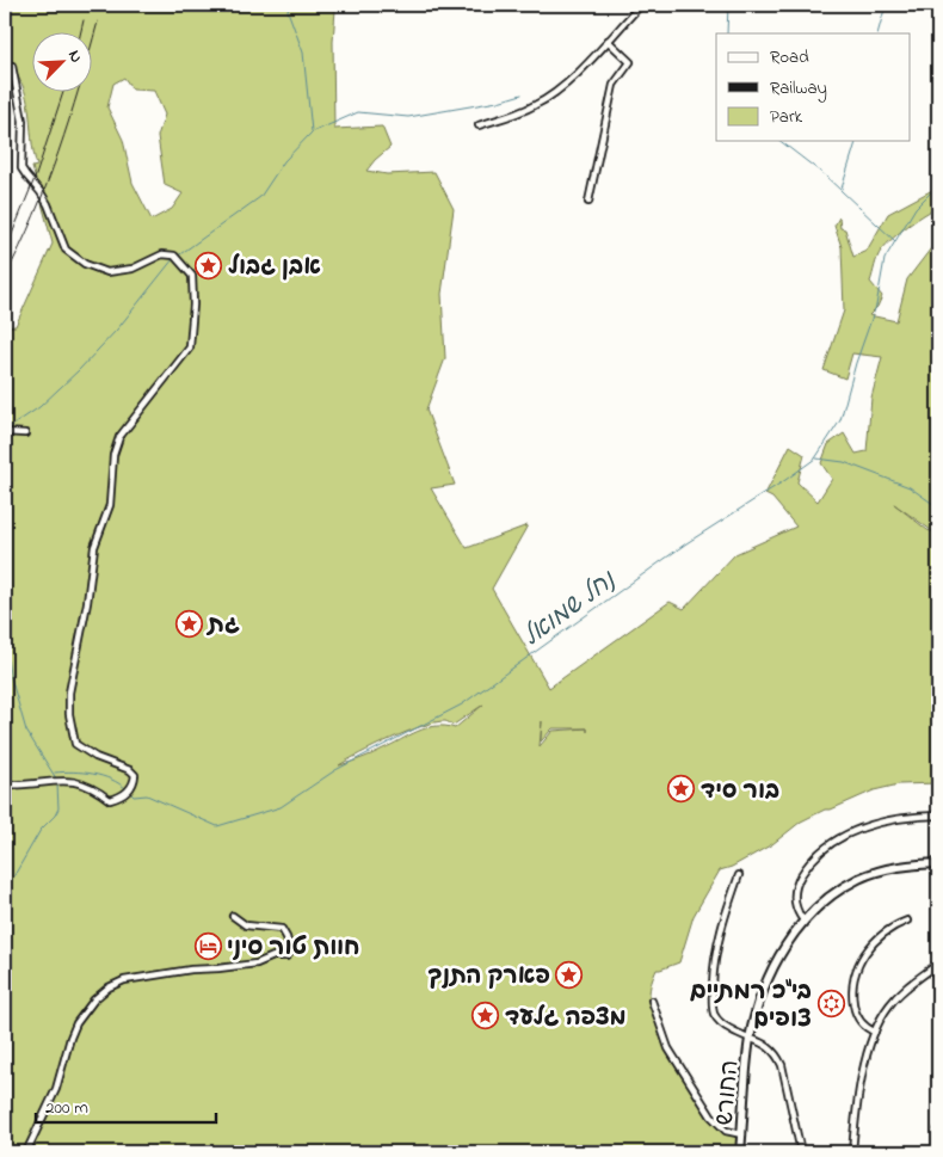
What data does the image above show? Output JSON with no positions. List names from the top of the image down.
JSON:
{
  "streets": {
    "street": ["החורש"]
  },
  "water": ["נחל שמואל"],
  "places": {
    "place": [
      "אבן גבול",
      "גת",
      "בור סיד",
      "פארק התנך",
      "מצפה גלעד"
    ],
    "hotel": ["חוות טור סיני"],
    "synagogue": ["בי\"כ רמתיים צופים"]
  },
  "legend": ["Road", "Railway", "Park"],
  "scale_bar": "200 m",
  "north": "top right"
}
